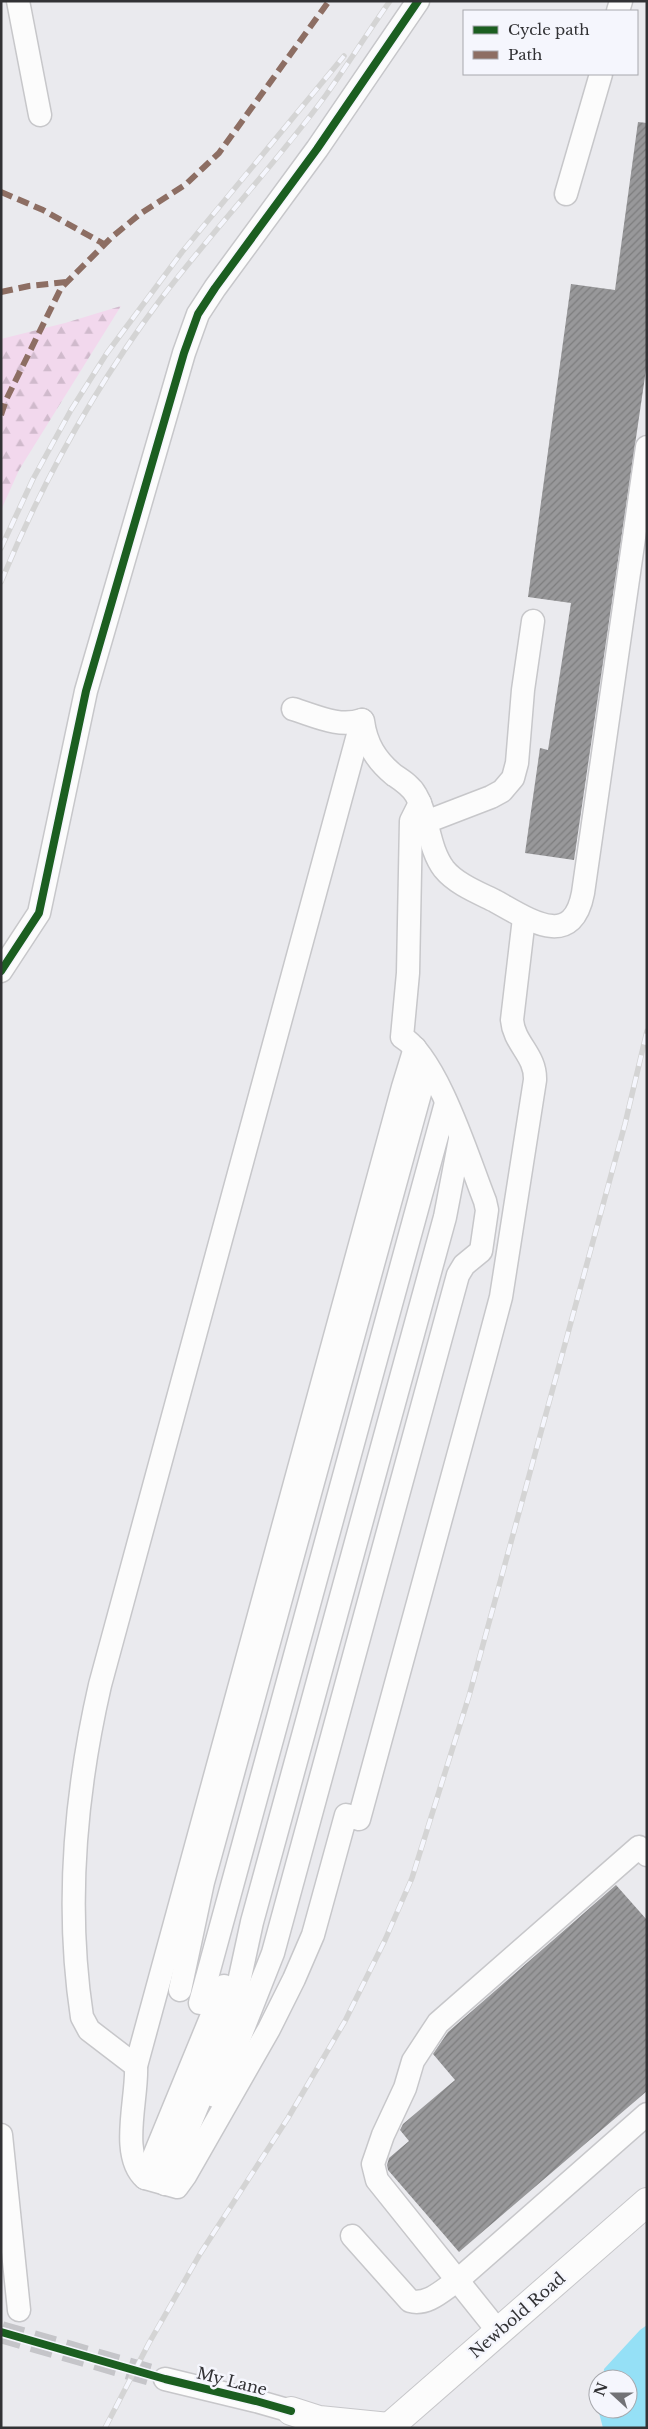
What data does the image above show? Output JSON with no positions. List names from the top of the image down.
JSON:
{
  "streets": {
    "main road": ["Newbold Road"],
    "street": ["My Lane"]
  },
  "legend": ["Cycle path", "Path"],
  "north": "left"
}
